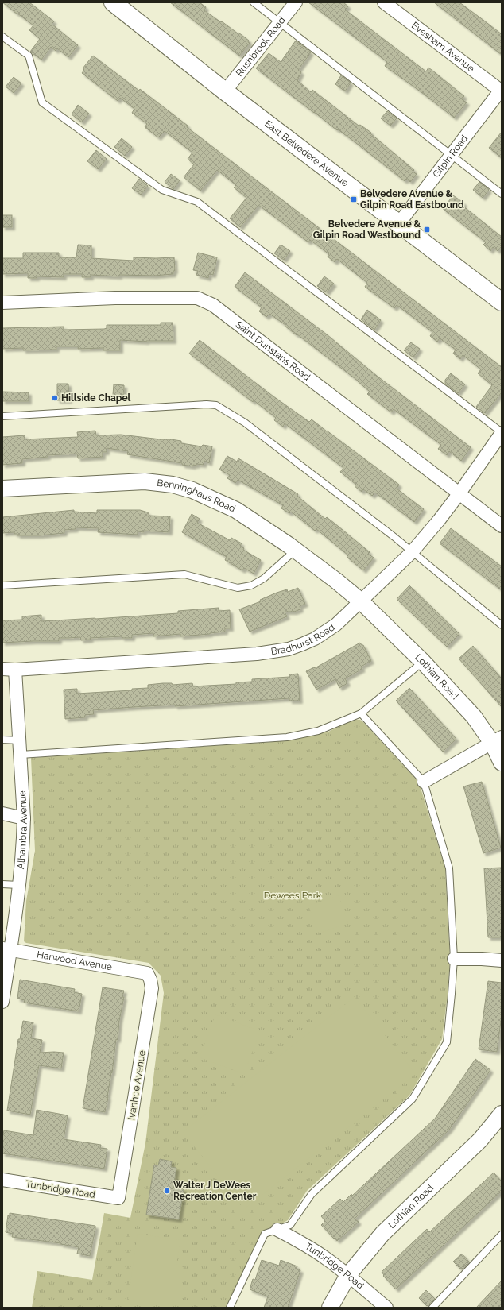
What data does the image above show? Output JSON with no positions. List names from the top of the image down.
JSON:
{
  "streets": {
    "main road": ["East Belvedere Avenue"],
    "street": [
      "Rushbrook Road",
      "Evesham Avenue",
      "Gilpin Road",
      "Saint Dunstans Road",
      "Benninghaus Road",
      "Bradhurst Road",
      "Lothian Road",
      "Alhambra Avenue",
      "Harwood Avenue",
      "Ivanhoe Avenue",
      "Tunbridge Road"
    ]
  },
  "crossings": [
    ["Rushbrook Road", "East Belvedere Avenue"],
    ["Evesham Avenue", "Gilpin Road"],
    ["East Belvedere Avenue", "Gilpin Road"],
    ["Saint Dunstans Road", "Bradhurst Road"],
    ["Benninghaus Road", "Bradhurst Road"],
    ["Benninghaus Road", "Lothian Road"],
    ["Bradhurst Road", "Lothian Road"],
    ["Bradhurst Road", "Alhambra Avenue"],
    ["Lothian Road", "Tunbridge Road"],
    ["Alhambra Avenue", "Harwood Avenue"],
    ["Harwood Avenue", "Ivanhoe Avenue"],
    ["Ivanhoe Avenue", "Tunbridge Road"]
  ],
  "parks": ["Dewees Park"],
  "places": {
    "transit": ["Belvedere Avenue & Gilpin Road Eastbound", "Belvedere Avenue & Gilpin Road Westbound"],
    "other": ["Hillside Chapel", "Walter J DeWees Recreation Center"]
  }
}
